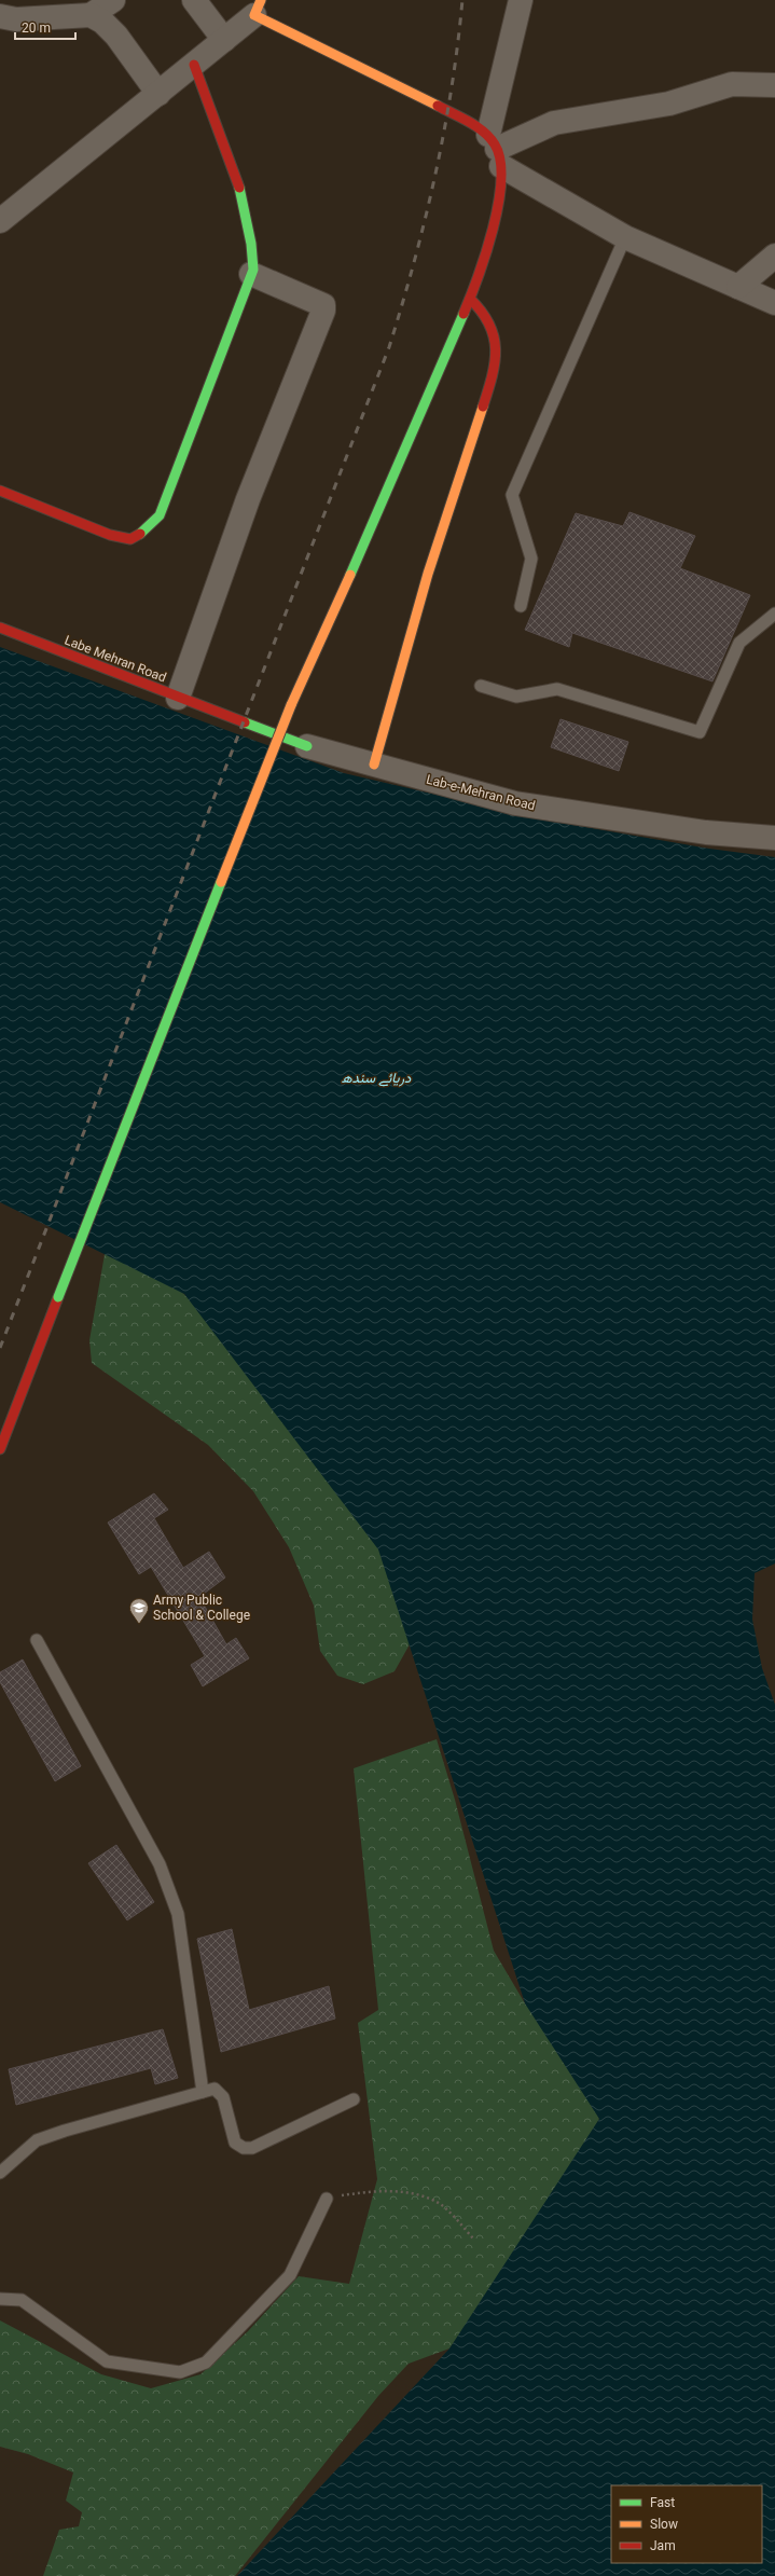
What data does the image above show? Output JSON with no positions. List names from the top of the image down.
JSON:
{
  "streets": {
    "main road": ["Labe Mehran Road", "Lab-e-Mehran Road"]
  },
  "crossings": [
    ["Labe Mehran Road", "Lab-e-Mehran Road"]
  ],
  "water": ["دریائے سندھ"],
  "places": {
    "school or university": ["Army Public School & College"]
  },
  "legend": ["Fast", "Slow", "Jam"],
  "scale_bar": "20 m"
}
